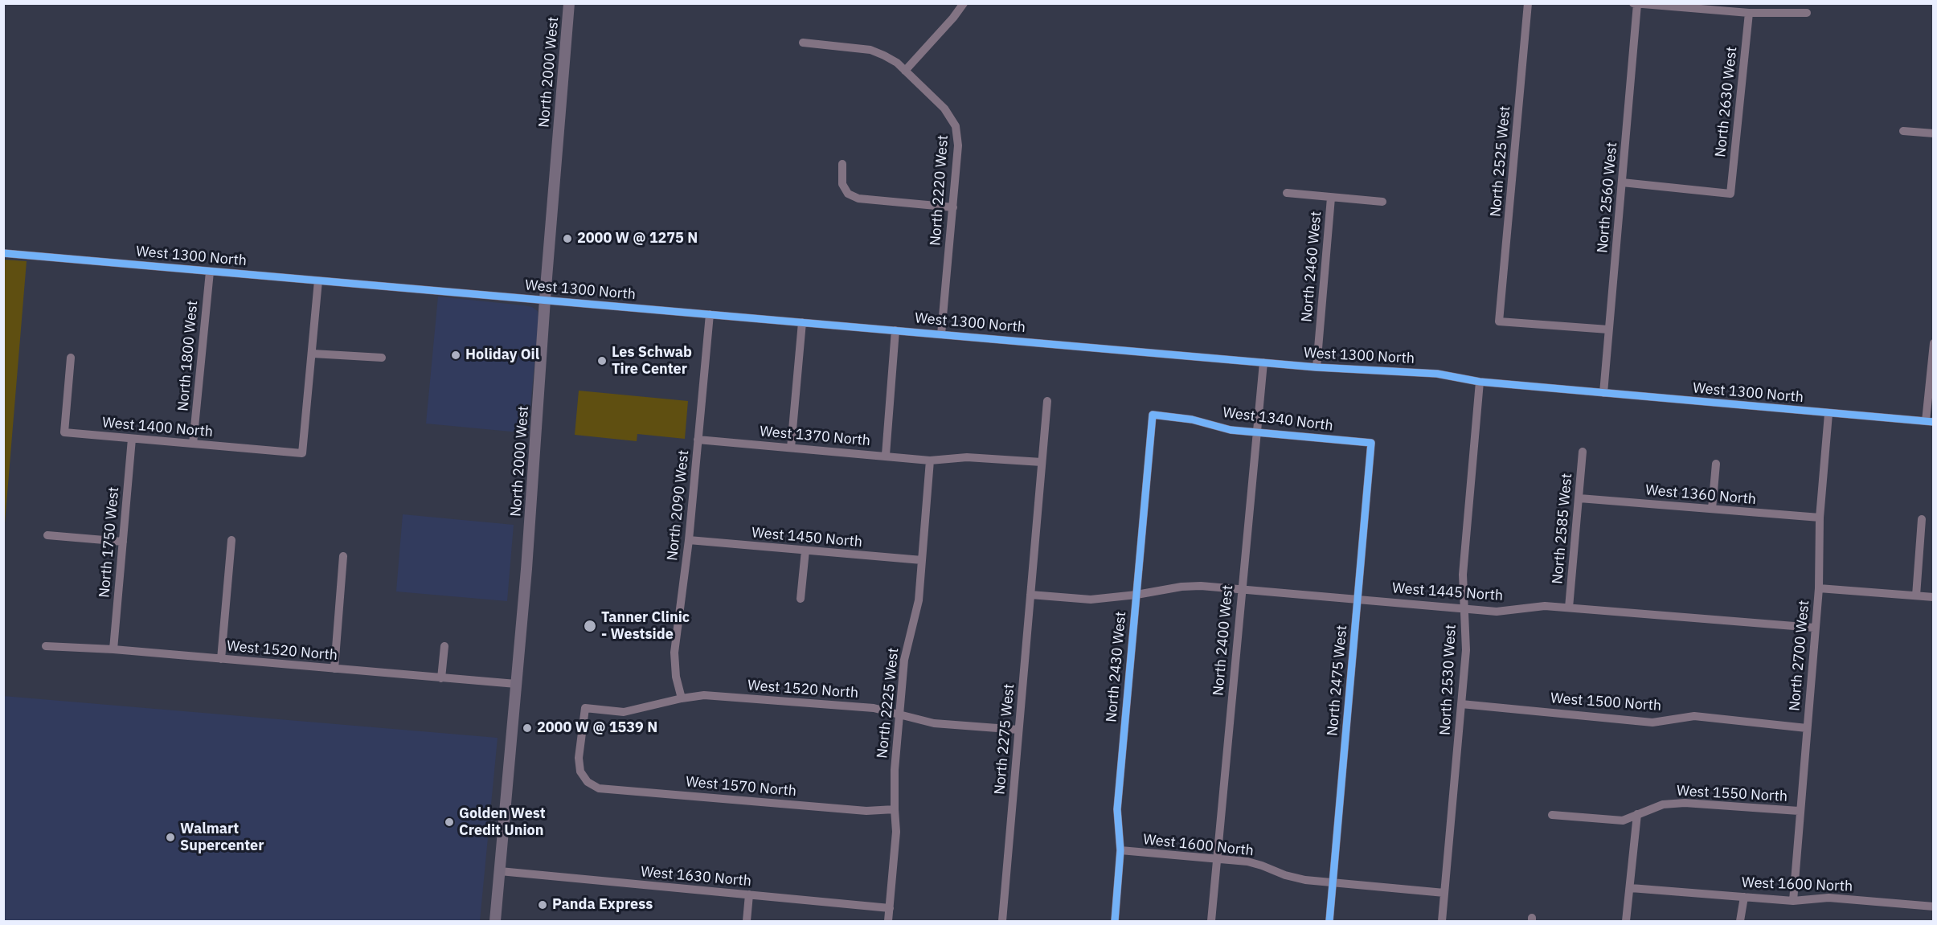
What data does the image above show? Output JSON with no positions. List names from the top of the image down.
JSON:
{
  "streets": {
    "main road": ["North 2000 West"],
    "street": [
      "North 2630 West",
      "North 2525 West",
      "North 2220 West",
      "North 2560 West",
      "West 1300 North",
      "North 2460 West",
      "North 1800 West",
      "West 1340 North",
      "West 1400 North",
      "West 1370 North",
      "West 1360 North",
      "North 2090 West",
      "North 2585 West",
      "West 1450 North",
      "North 1750 West",
      "West 1445 North",
      "North 2400 West",
      "West 1520 North",
      "North 2700 West",
      "North 2430 West",
      "North 2530 West",
      "North 2475 West",
      "West 1500 North",
      "North 2225 West",
      "North 2275 West",
      "West 1570 North",
      "West 1550 North",
      "West 1600 North",
      "West 1630 North"
    ]
  },
  "crossings": [
    ["North 2000 West", "West 1300 North"],
    ["North 2000 West", "West 1520 North"],
    ["North 2000 West", "West 1630 North"],
    ["North 2630 West", "North 2560 West"],
    ["North 2525 West", "North 2560 West"],
    ["North 2220 West", "West 1300 North"],
    ["North 2560 West", "West 1300 North"],
    ["West 1300 North", "North 2460 West"],
    ["West 1300 North", "North 1800 West"],
    ["West 1300 North", "North 2090 West"],
    ["West 1300 North", "North 2400 West"],
    ["West 1300 North", "North 2700 West"],
    ["West 1300 North", "North 2530 West"],
    ["North 1800 West", "West 1400 North"],
    ["West 1340 North", "North 2400 West"],
    ["West 1340 North", "North 2430 West"],
    ["West 1340 North", "North 2475 West"],
    ["West 1400 North", "North 1750 West"],
    ["West 1370 North", "North 2090 West"],
    ["West 1370 North", "North 2225 West"],
    ["West 1370 North", "North 2275 West"],
    ["West 1360 North", "North 2585 West"],
    ["West 1360 North", "North 2700 West"],
    ["North 2090 West", "West 1450 North"],
    ["North 2090 West", "West 1520 North"],
    ["North 2585 West", "West 1445 North"],
    ["West 1450 North", "North 2225 West"],
    ["North 1750 West", "West 1520 North"],
    ["West 1445 North", "North 2400 West"],
    ["West 1445 North", "North 2700 West"],
    ["West 1445 North", "North 2430 West"],
    ["West 1445 North", "North 2530 West"],
    ["West 1445 North", "North 2475 West"],
    ["North 2400 West", "West 1600 North"],
    ["West 1520 North", "North 2225 West"],
    ["West 1520 North", "North 2275 West"],
    ["West 1520 North", "West 1570 North"],
    ["North 2700 West", "West 1500 North"],
    ["North 2700 West", "West 1550 North"],
    ["North 2700 West", "West 1600 North"],
    ["North 2430 West", "West 1600 North"],
    ["North 2530 West", "West 1500 North"],
    ["North 2530 West", "West 1600 North"],
    ["North 2475 West", "West 1600 North"],
    ["North 2225 West", "West 1570 North"],
    ["North 2225 West", "West 1630 North"]
  ],
  "places": [
    "2000 W @ 1275 N",
    "Holiday Oil",
    "Les Schwab Tire Center",
    "Tanner Clinic - Westside",
    "2000 W @ 1539 N",
    "Golden West Credit Union",
    "Walmart Supercenter",
    "Panda Express"
  ]
}
